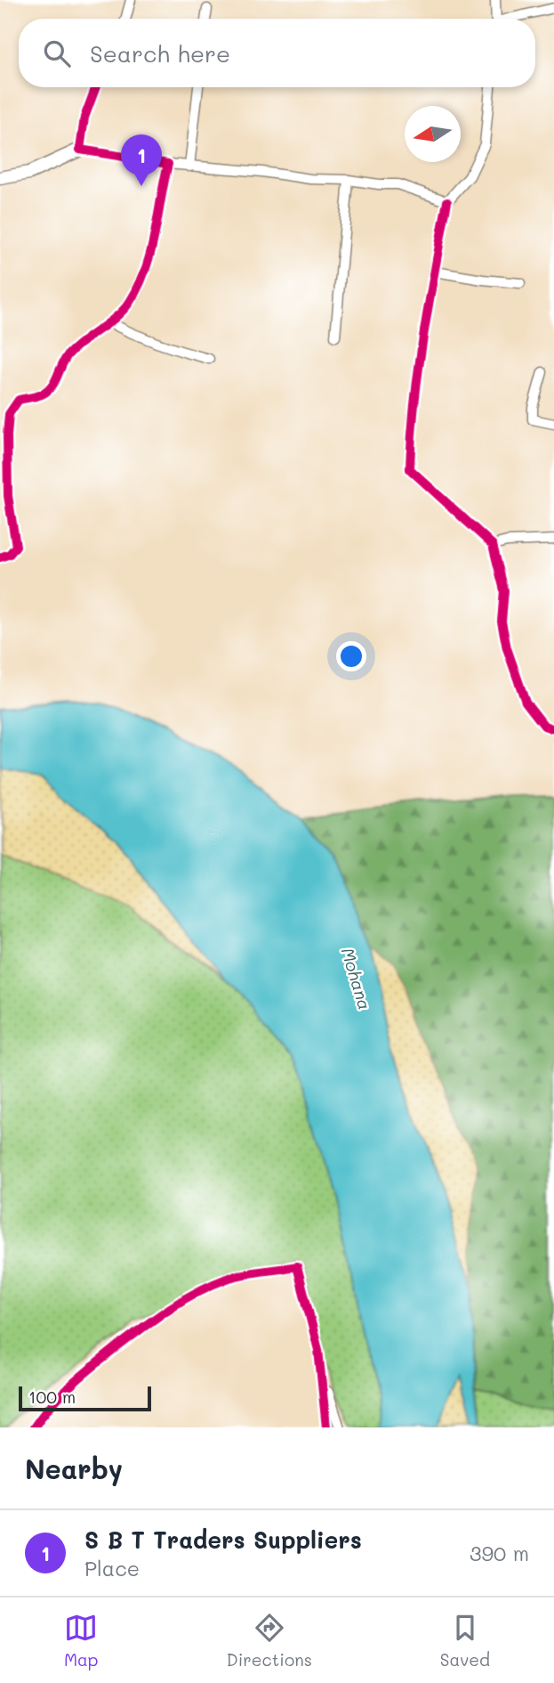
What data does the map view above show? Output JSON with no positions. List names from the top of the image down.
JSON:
{
  "water": ["Mohana"],
  "scale_bar": "100 m",
  "north": "left",
  "page": {
    "search": "Search here",
    "pins": "1",
    "scale": "100 m",
    "heading": "Nearby",
    "list": [
      {
        "mark": "1",
        "name": "S B T Traders Suppliers",
        "note": "Place",
        "value": "390 m"
      }
    ],
    "nav": ["Map", "Directions", "Saved"]
  }
}
